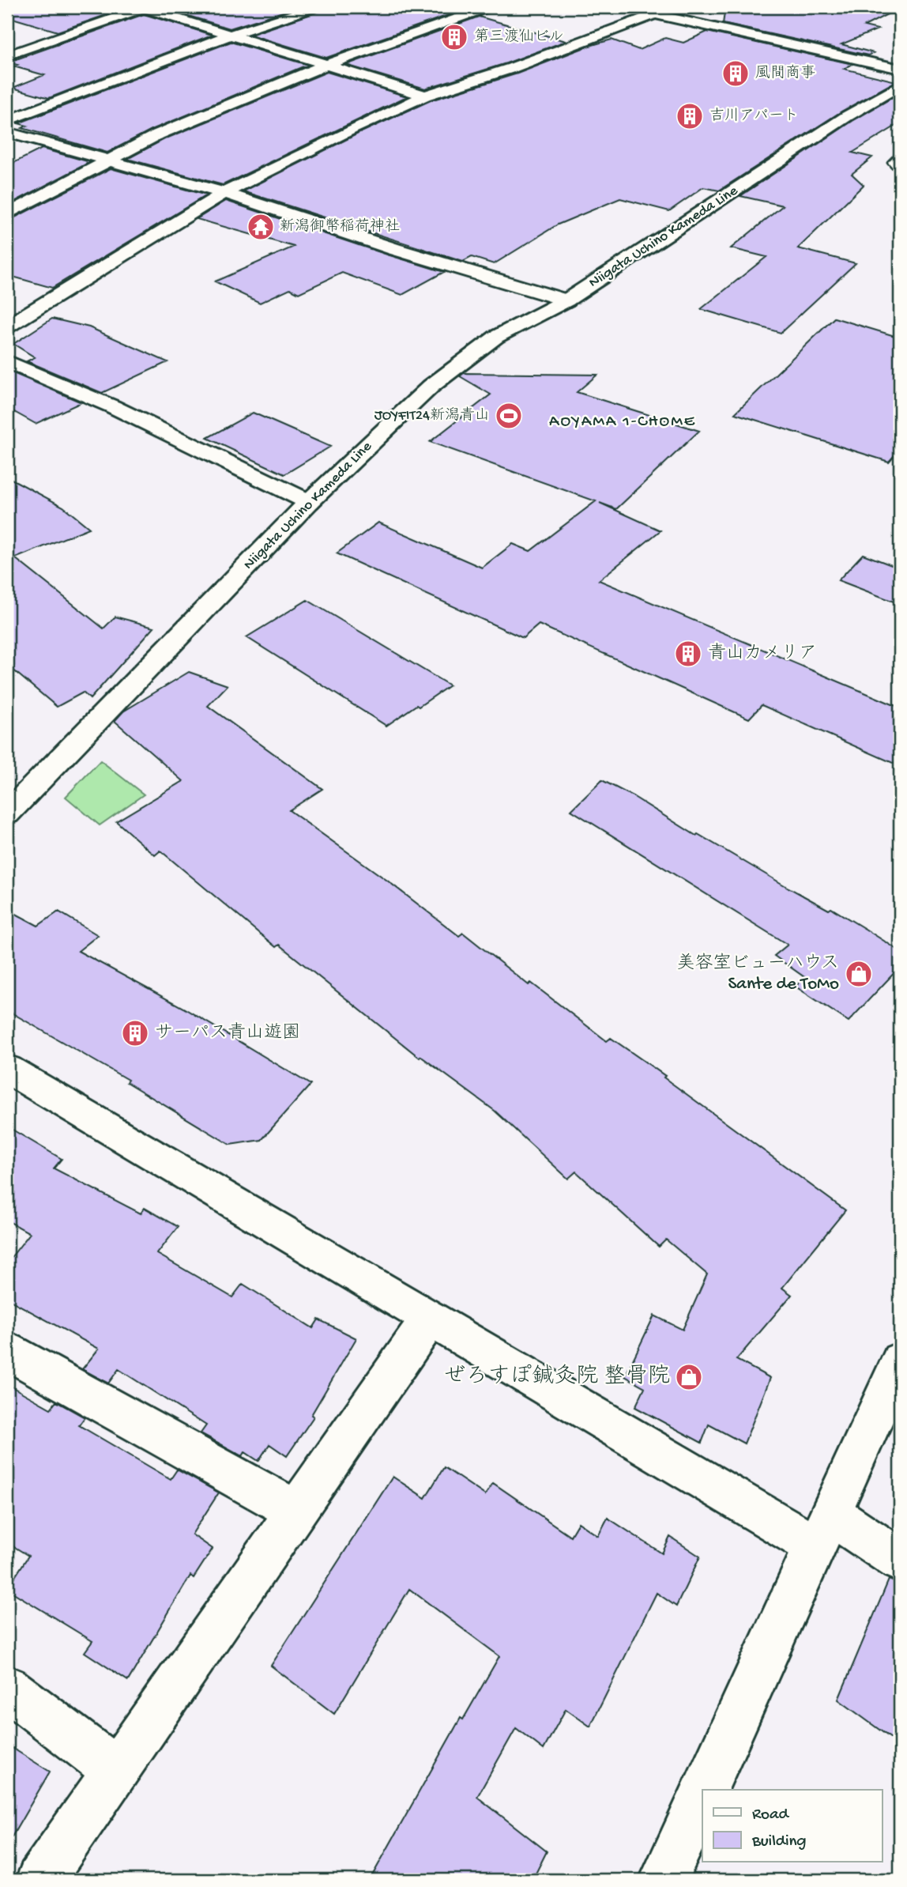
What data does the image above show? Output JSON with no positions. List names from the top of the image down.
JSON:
{
  "streets": {
    "street": ["Niigata Uchino Kameda Line"]
  },
  "districts": ["AOYAMA 1-CHOME"],
  "places": {
    "building": [
      "第三渡仙ビル",
      "風間商事",
      "吉川アパート",
      "青山カメリア",
      "サーパス青山遊園"
    ],
    "temple": ["新潟御幣稲荷神社"],
    "sports": ["JOYFIT24新潟青山"],
    "shop": ["美容室ビューハウス Sante de ToMo", "ぜろすぽ鍼灸院 整骨院"]
  },
  "legend": ["Road", "Building"]
}
